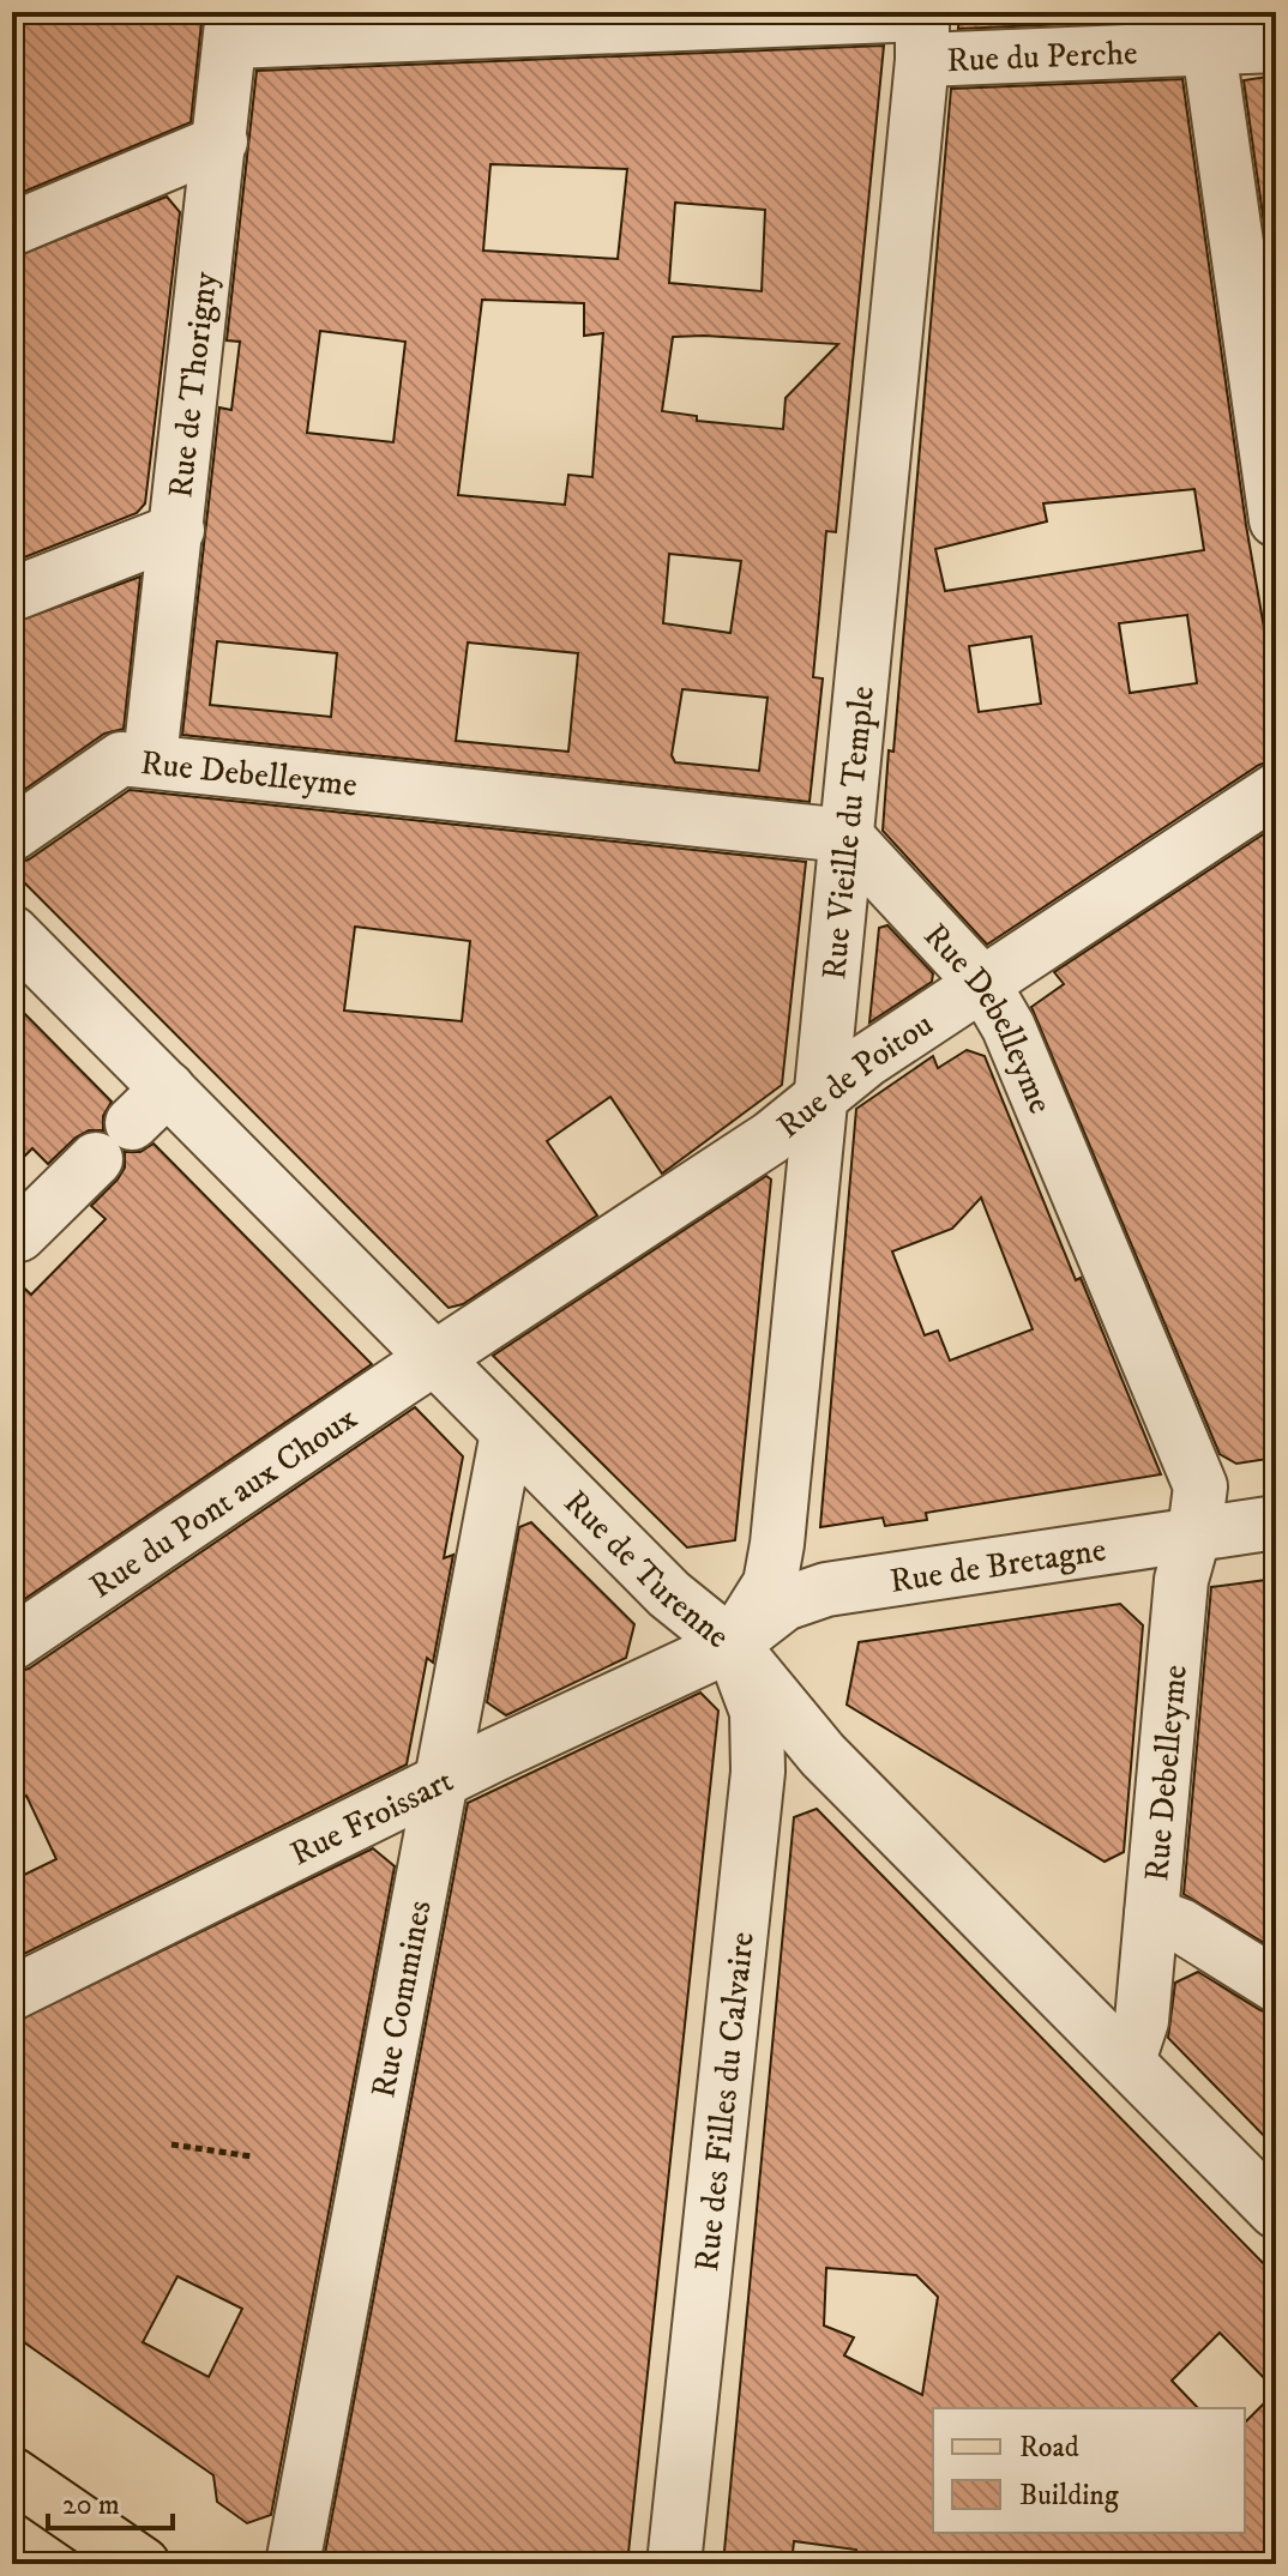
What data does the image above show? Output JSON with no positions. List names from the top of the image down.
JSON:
{
  "streets": {
    "street": [
      "Rue du Perche",
      "Rue de Thorigny",
      "Rue Debelleyme",
      "Rue Vieille du Temple",
      "Rue de Poitou",
      "Rue du Pont aux Choux",
      "Rue de Bretagne",
      "Rue de Turenne",
      "Rue Froissart",
      "Rue Commines",
      "Rue des Filles du Calvaire"
    ]
  },
  "crossings": [
    ["Rue du Perche", "Rue de Thorigny"],
    ["Rue du Perche", "Rue Vieille du Temple"],
    ["Rue de Thorigny", "Rue Debelleyme"],
    ["Rue Debelleyme", "Rue Vieille du Temple"],
    ["Rue Debelleyme", "Rue de Poitou"],
    ["Rue Debelleyme", "Rue de Bretagne"],
    ["Rue Debelleyme", "Rue de Turenne"],
    ["Rue Vieille du Temple", "Rue de Poitou"],
    ["Rue Vieille du Temple", "Rue de Bretagne"],
    ["Rue Vieille du Temple", "Rue de Turenne"],
    ["Rue Vieille du Temple", "Rue Froissart"],
    ["Rue Vieille du Temple", "Rue des Filles du Calvaire"],
    ["Rue de Poitou", "Rue du Pont aux Choux"],
    ["Rue de Poitou", "Rue de Turenne"],
    ["Rue du Pont aux Choux", "Rue de Turenne"],
    ["Rue de Bretagne", "Rue de Turenne"],
    ["Rue de Bretagne", "Rue Froissart"],
    ["Rue de Bretagne", "Rue des Filles du Calvaire"],
    ["Rue de Turenne", "Rue Froissart"],
    ["Rue de Turenne", "Rue Commines"],
    ["Rue de Turenne", "Rue des Filles du Calvaire"],
    ["Rue Froissart", "Rue Commines"],
    ["Rue Froissart", "Rue des Filles du Calvaire"]
  ],
  "legend": ["Road", "Building"],
  "scale_bar": "20 m"
}
